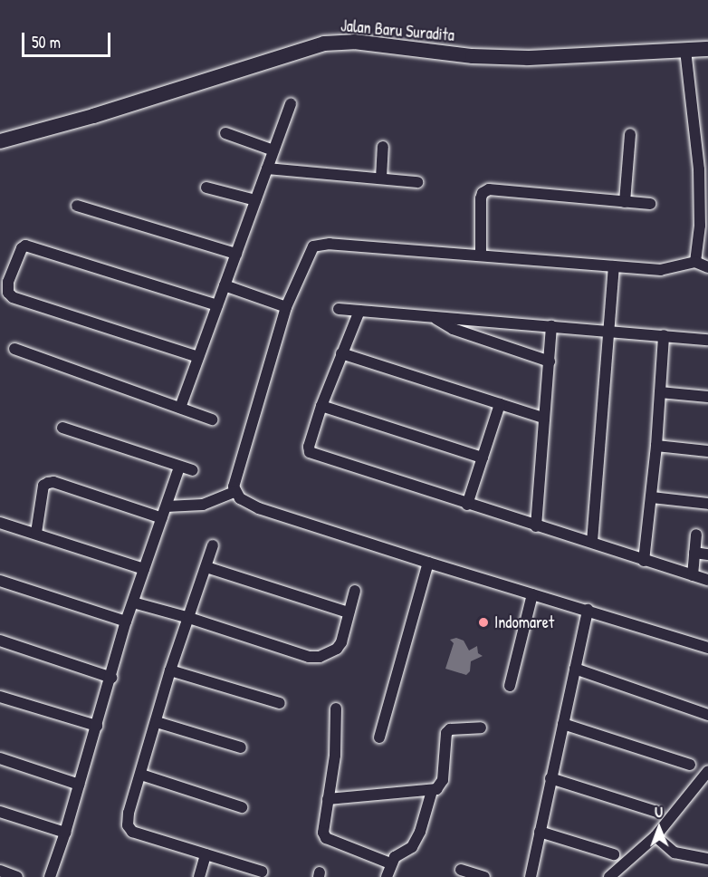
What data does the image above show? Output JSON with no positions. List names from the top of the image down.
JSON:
{
  "streets": {
    "main road": ["Jalan Baru Suradita"]
  },
  "places": ["Indomaret"],
  "scale_bar": "50 m",
  "north": "top"
}
